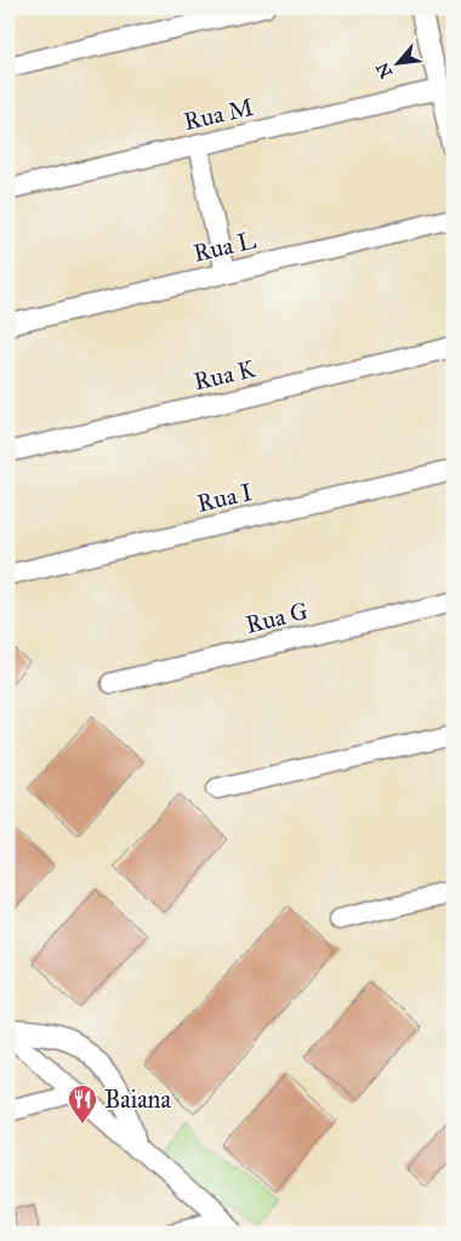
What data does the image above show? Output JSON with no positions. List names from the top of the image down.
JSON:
{
  "streets": {
    "street": [
      "Rua M",
      "Rua L",
      "Rua K",
      "Rua I",
      "Rua G"
    ]
  },
  "places": {
    "restaurant": ["Baiana"]
  },
  "north": "bottom left"
}
